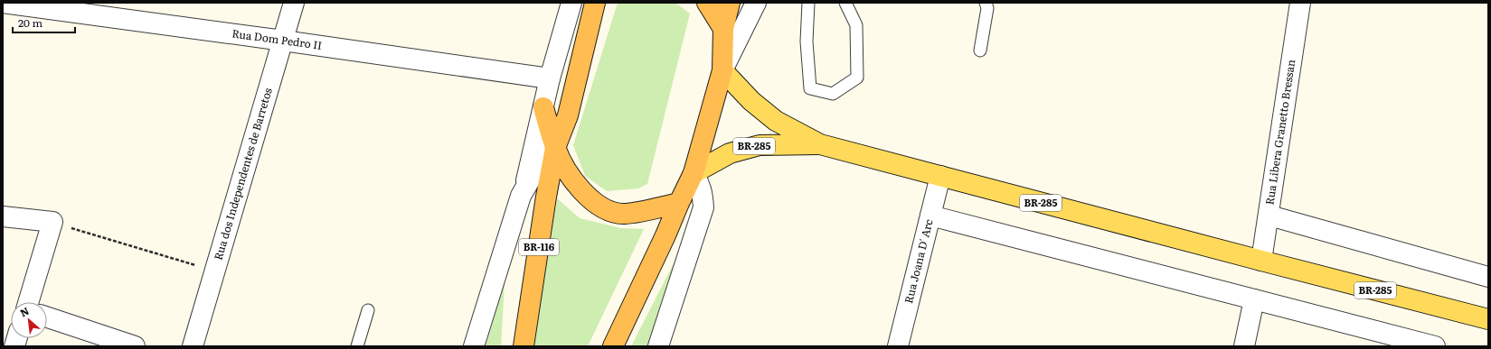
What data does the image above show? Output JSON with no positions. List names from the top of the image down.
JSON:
{
  "streets": {
    "highway": ["BR-116"],
    "main road": ["BR-285"],
    "street": [
      "Rua Dom Pedro II",
      "Rua Libera Granetto Bressan",
      "Rua dos Independentes de Barretos",
      "Rua Joana D' Arc"
    ]
  },
  "crossings": [
    ["Rua Dom Pedro II", "Rua dos Independentes de Barretos"],
    ["Rua Libera Granetto Bressan", "BR-285"],
    ["BR-285", "Rua Joana D' Arc"]
  ],
  "scale_bar": "20 m",
  "north": "top left"
}
